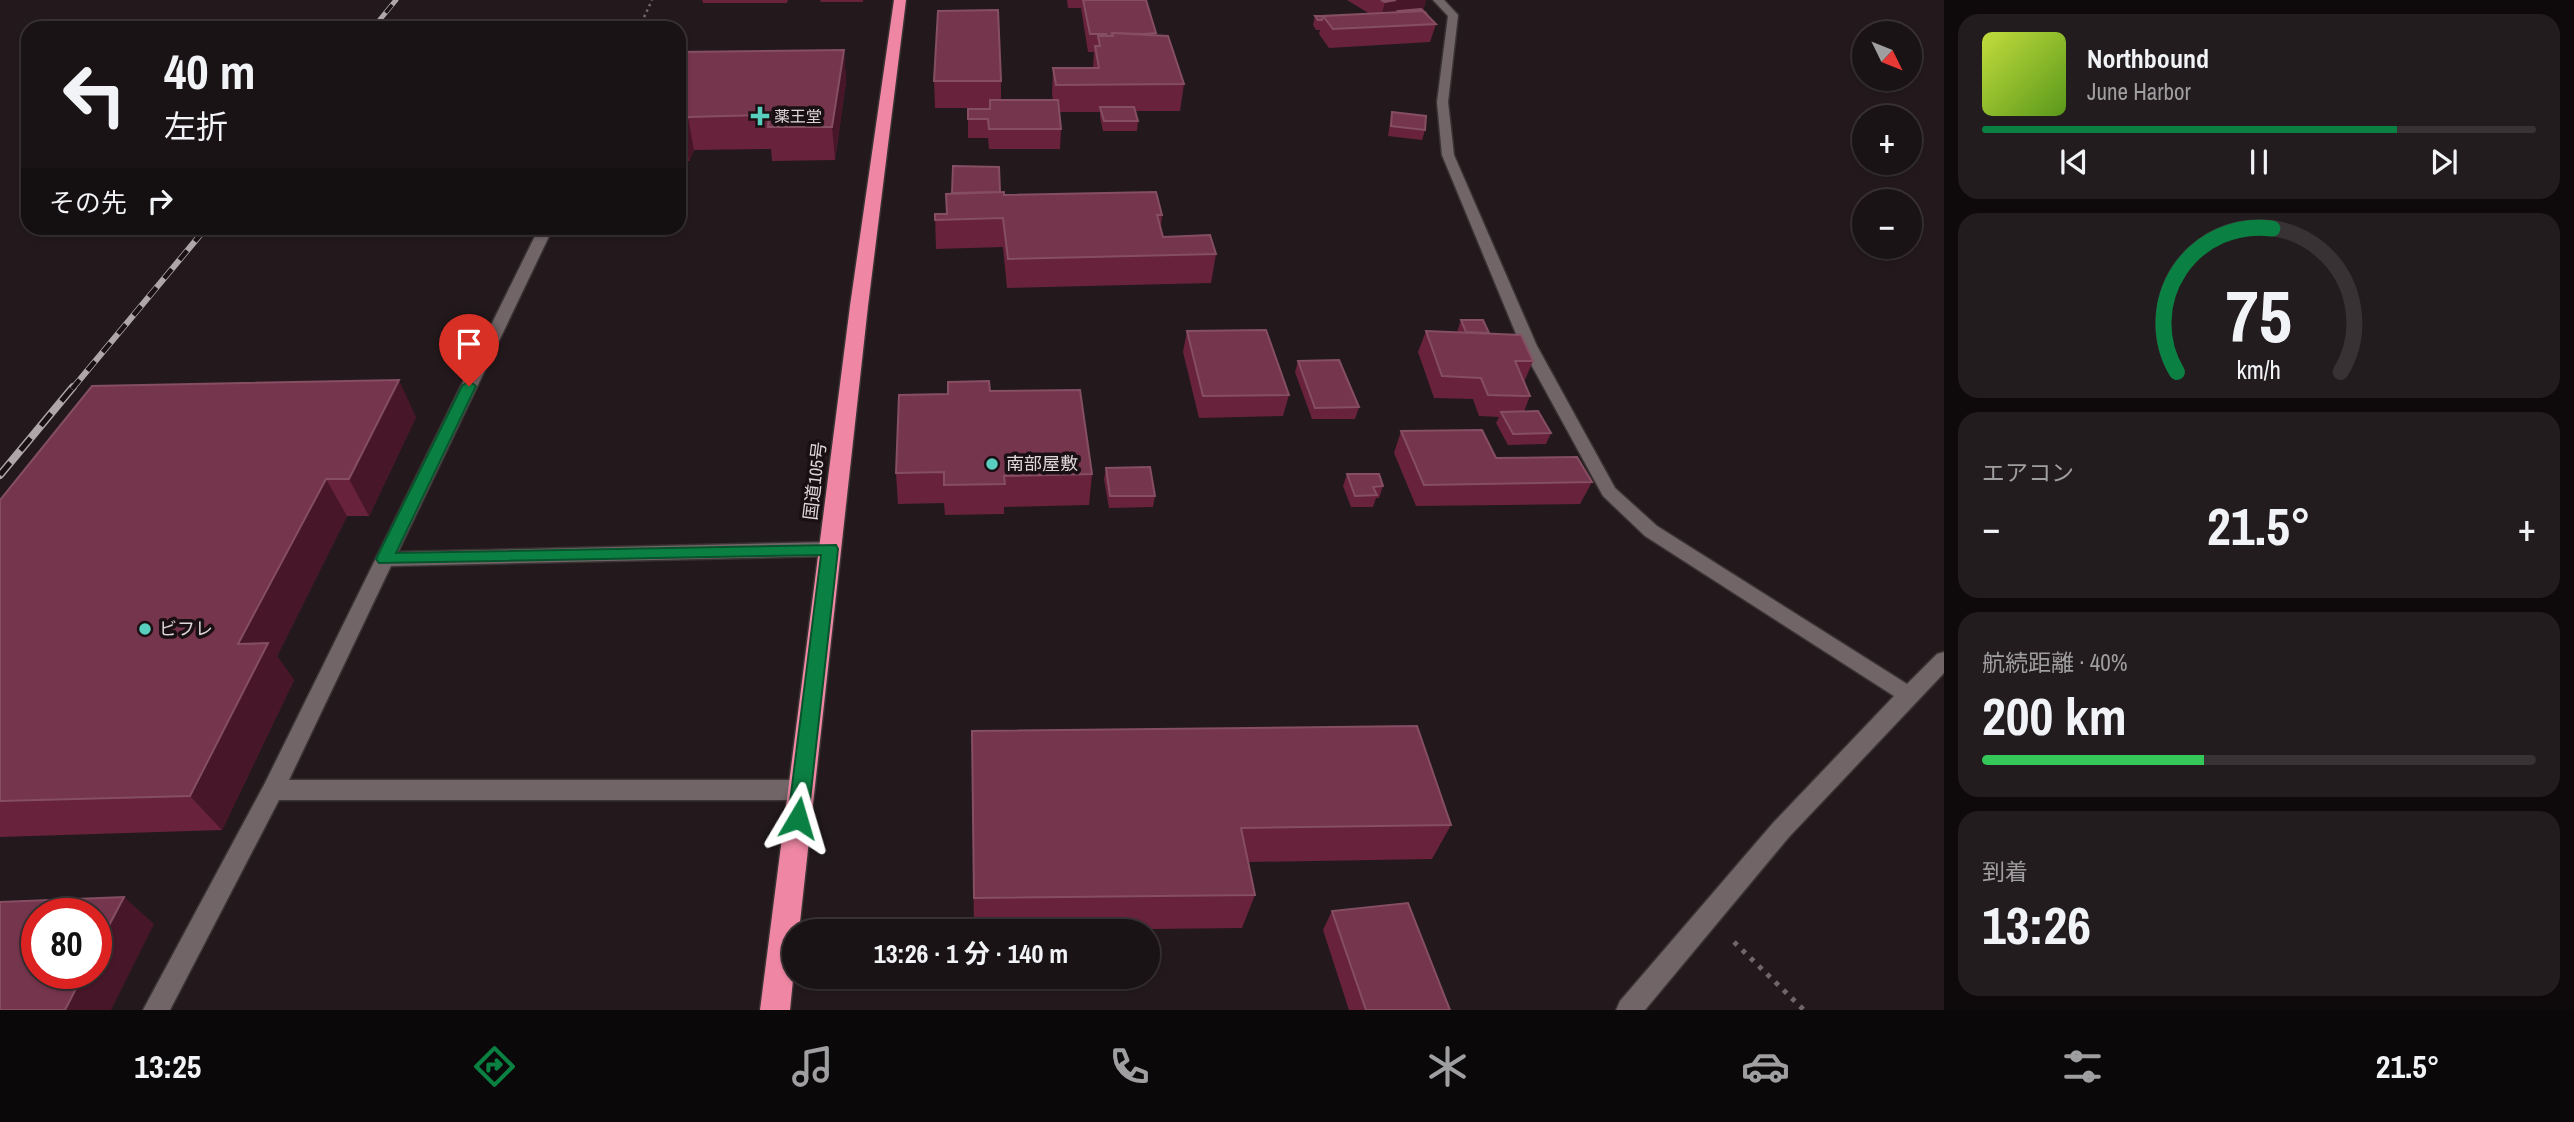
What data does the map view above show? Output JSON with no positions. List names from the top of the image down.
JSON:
{
  "streets": {
    "highway": ["国道105号"]
  },
  "places": {
    "health": ["薬王堂"],
    "other": ["南部屋敷", "ビフレ"]
  },
  "north": "bottom right",
  "page": {
    "map_buttons": ["+", "−"],
    "turn": ["40 m", "左折"],
    "song": ["Northbound", "June Harbor"],
    "then": "その先",
    "tile": [
      "エアコン",
      ["航続距離 · 40%", "200 km"],
      ["到着", "13:26"]
    ],
    "heat": ["−", "21.5°", "+"],
    "limit": "80",
    "trip": "13:26 · 1 分 · 140 m",
    "tabs": ["13:25", "21.5°"],
    "gauge": ["75", "km/h"]
  }
}
